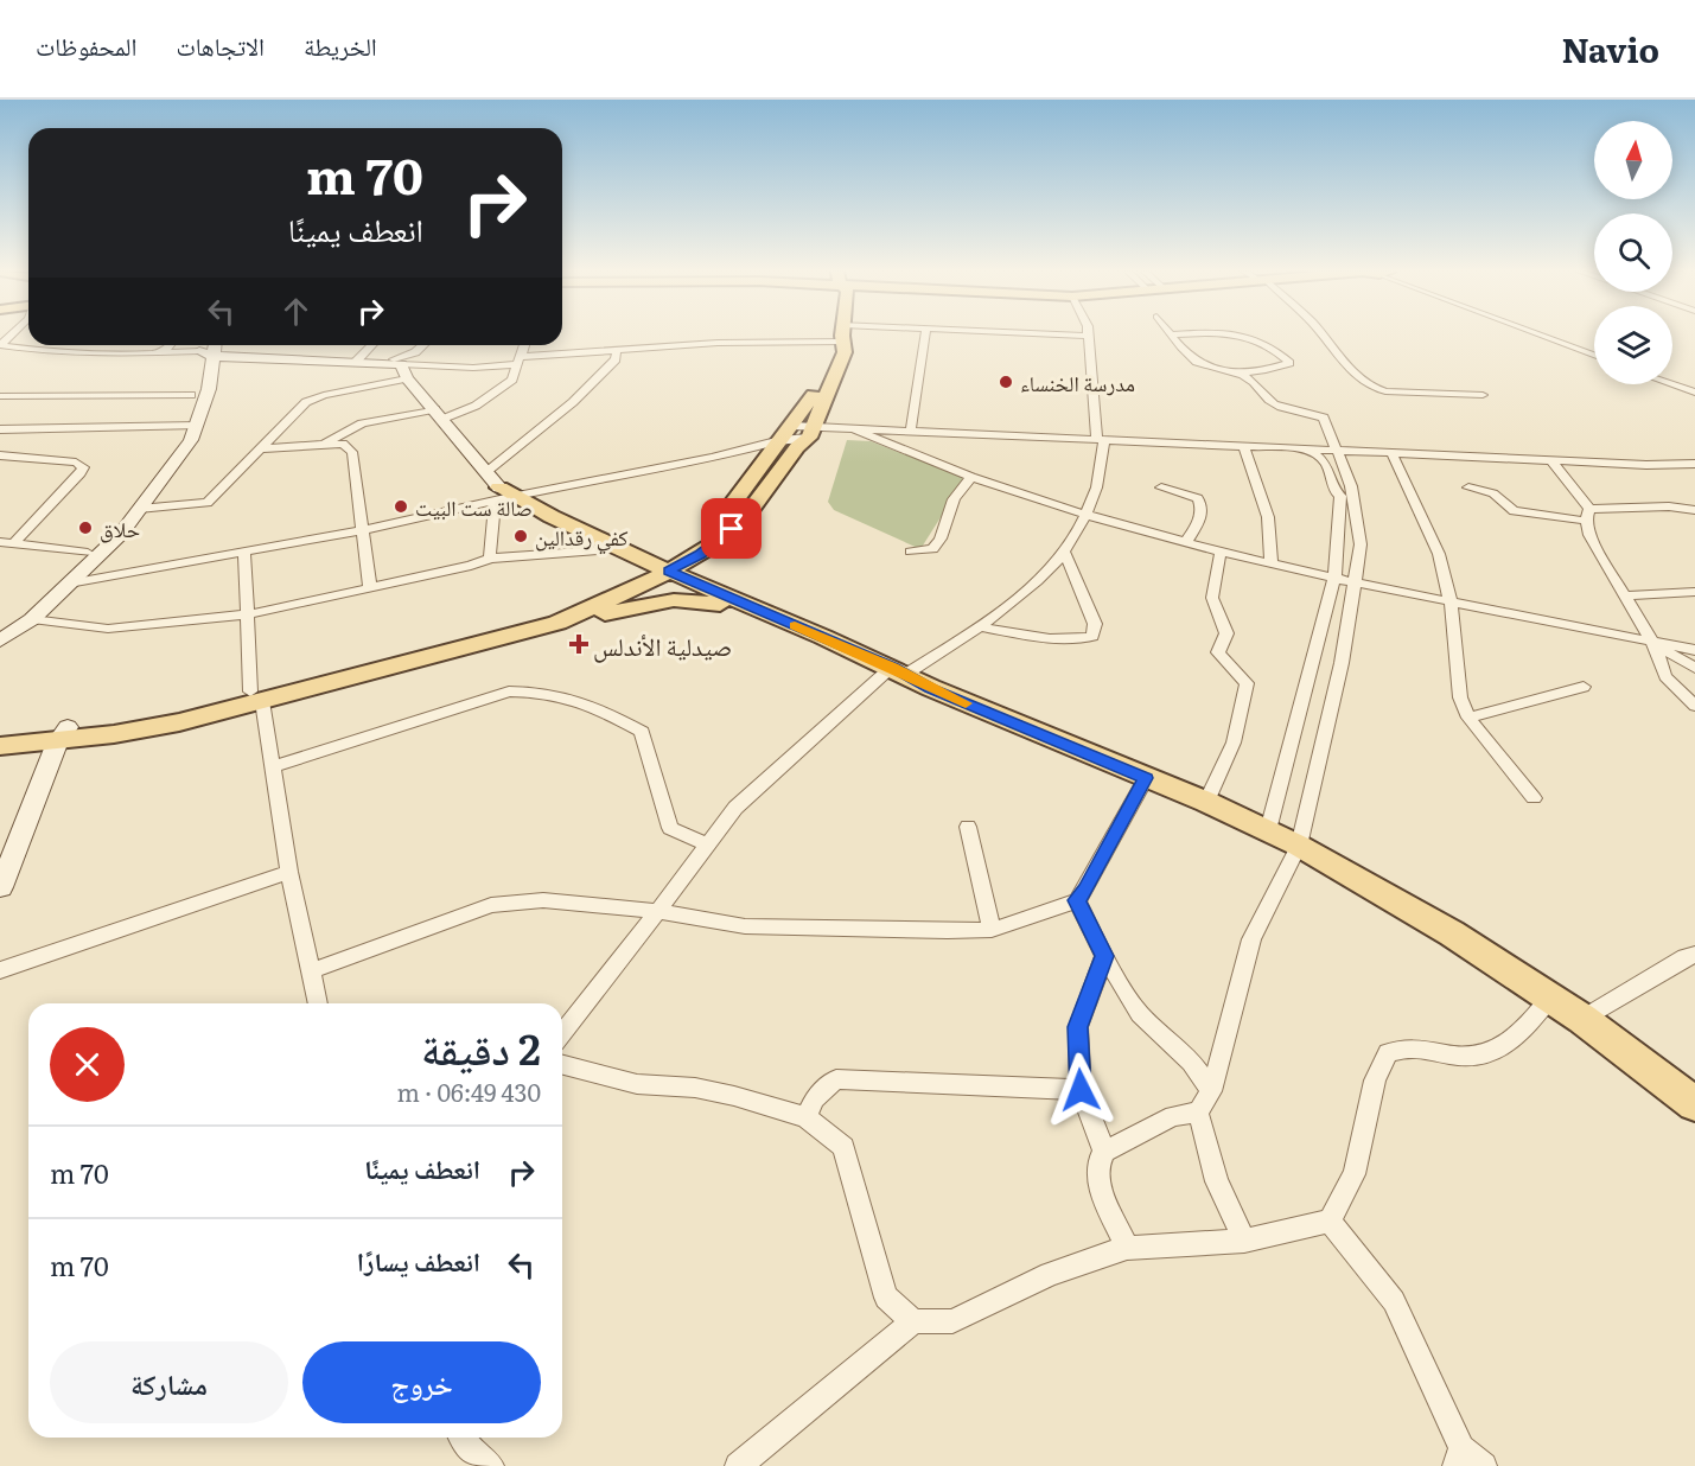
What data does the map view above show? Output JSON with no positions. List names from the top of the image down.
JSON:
{
  "places": {
    "other": [
      "مدرسة الخنساء",
      "صالة ست البيت",
      "حلاق",
      "كفي رقدالين"
    ],
    "health": ["صيدلية الأندلس"]
  },
  "north": "top",
  "page": {
    "header": "Navio",
    "nav": ["الخريطة", "الاتجاهات", "المحفوظات"],
    "turn": ["70 m", "انعطف يمينًا"],
    "heading": ["2 دقيقة", "430 m · 06:49"],
    "list": [
      {
        "name": "انعطف يمينًا",
        "value": "70 m"
      },
      {
        "name": "انعطف يسارًا",
        "value": "70 m"
      }
    ],
    "buttons": ["خروج", "مشاركة"]
  }
}
